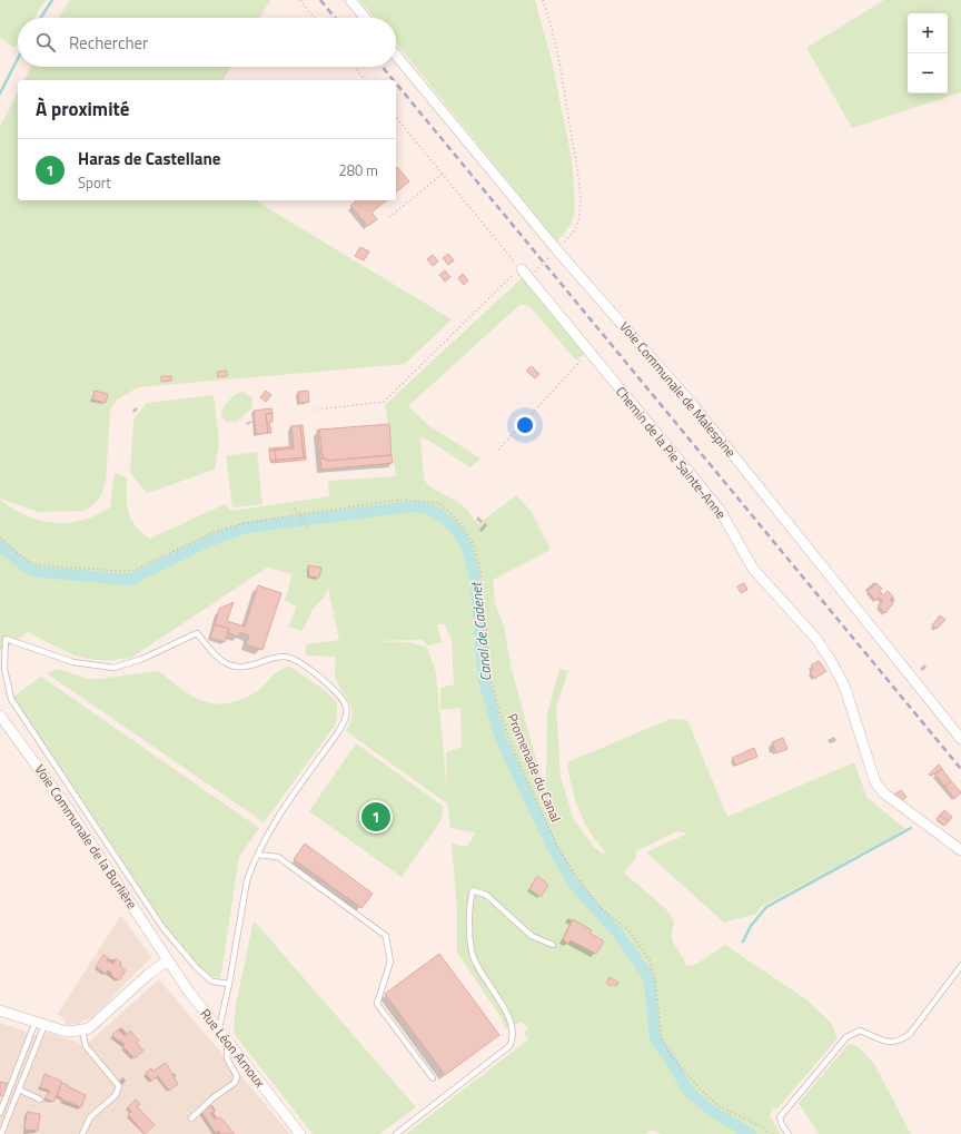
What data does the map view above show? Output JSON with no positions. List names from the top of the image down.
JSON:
{
  "streets": {
    "street": [
      "Voie Communale de Malespine",
      "Chemin de la Pie Sainte-Anne",
      "Voie Communale de la Burlière",
      "Rue Léon Arnoux"
    ],
    "path": ["Promenade du Canal"]
  },
  "crossings": [
    ["Voie Communale de la Burlière", "Rue Léon Arnoux"]
  ],
  "water": ["Canal de Cadenet"],
  "page": {
    "map_buttons": ["+", "−"],
    "search": "Rechercher",
    "heading": "À proximité",
    "list": [
      {
        "mark": "1",
        "name": "Haras de Castellane",
        "note": "Sport",
        "value": "280 m"
      }
    ],
    "pins": "1"
  }
}
